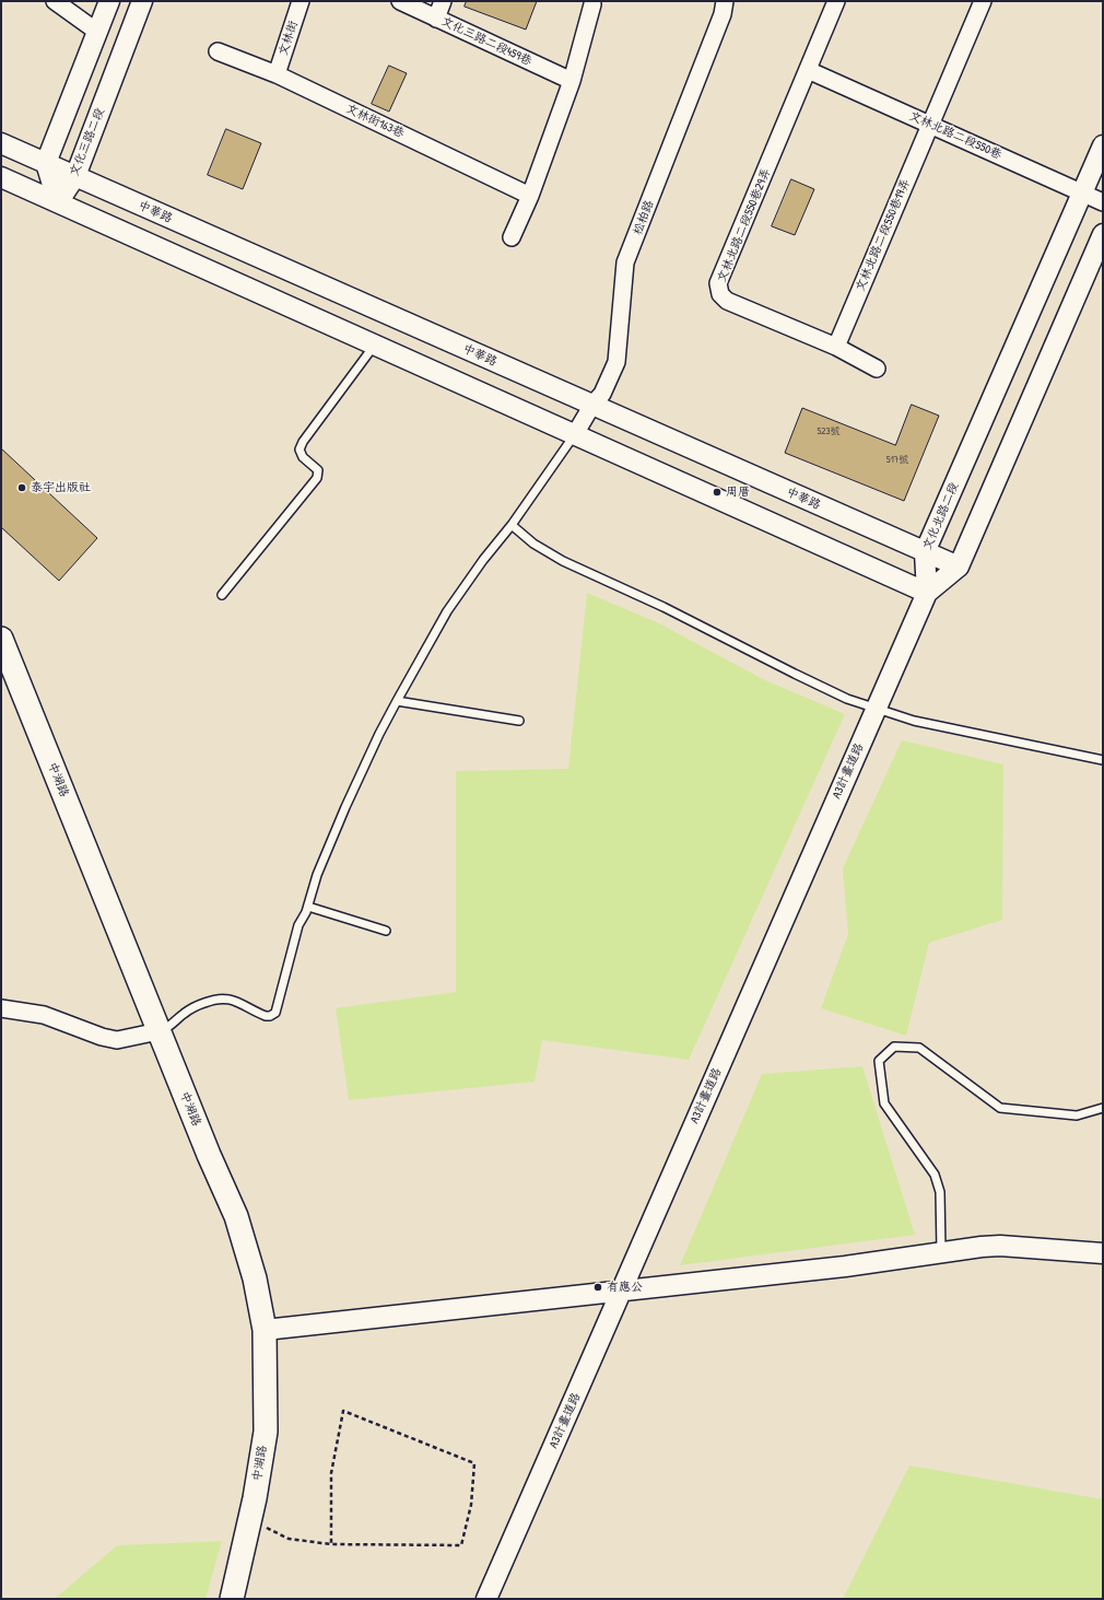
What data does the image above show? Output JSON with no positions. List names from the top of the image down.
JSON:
{
  "streets": {
    "main road": ["中湖路"],
    "street": [
      "文林街",
      "文化三路二段459巷",
      "文林街163巷",
      "文林北路二段550巷",
      "文化三路二段",
      "中華路",
      "松柏路",
      "文林北路二段550巷29弄",
      "文林北路二段550巷19弄",
      "文化北路二段",
      "A3計畫道路"
    ]
  },
  "crossings": [
    ["文林街", "文林街163巷"],
    ["文林北路二段550巷", "文林北路二段550巷29弄"],
    ["文林北路二段550巷", "文林北路二段550巷19弄"],
    ["文林北路二段550巷", "文化北路二段"],
    ["文化三路二段", "中華路"],
    ["中華路", "松柏路"],
    ["中華路", "文化北路二段"],
    ["文林北路二段550巷29弄", "文林北路二段550巷19弄"],
    ["文化北路二段", "A3計畫道路"]
  ],
  "places": ["泰宇出版社", "周厝", "有應公"],
  "house_numbers": ["523號", "517號"]
}
